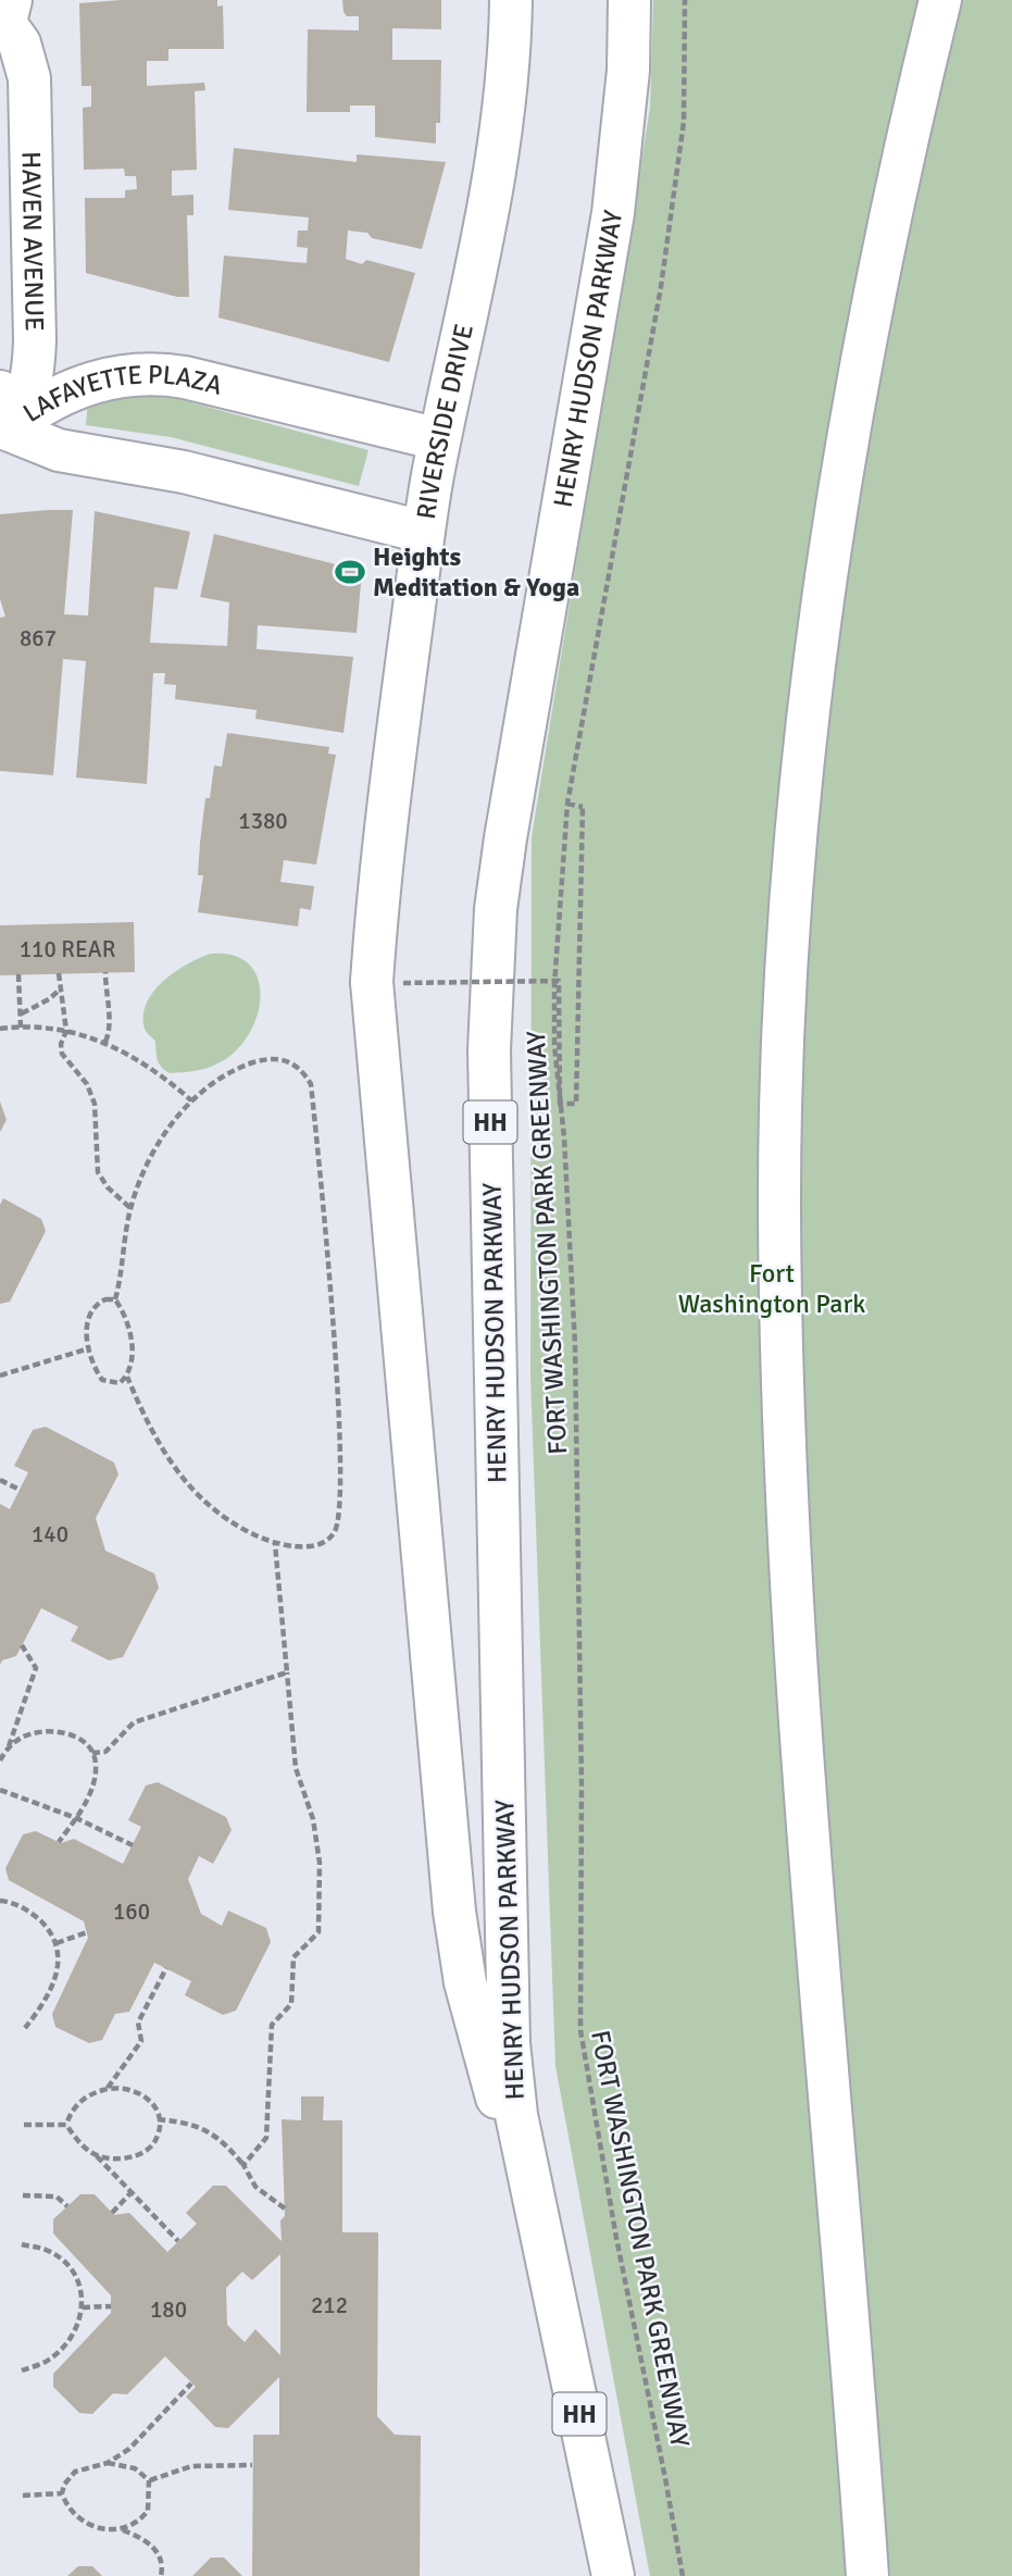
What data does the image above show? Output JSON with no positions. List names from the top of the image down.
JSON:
{
  "streets": {
    "main road": [
      "HAVEN AVENUE",
      "HENRY HUDSON PARKWAY",
      "LAFAYETTE PLAZA",
      "RIVERSIDE DRIVE",
      "HH"
    ],
    "path": ["FORT WASHINGTON PARK GREENWAY"]
  },
  "crossings": [
    ["HAVEN AVENUE", "LAFAYETTE PLAZA"],
    ["HENRY HUDSON PARKWAY", "RIVERSIDE DRIVE"],
    ["LAFAYETTE PLAZA", "RIVERSIDE DRIVE"]
  ],
  "parks": ["Fort Washington Park"],
  "places": {
    "sports": ["Heights Meditation & Yoga"]
  },
  "house_numbers": [
    "867",
    "1380",
    "110 REAR",
    "140",
    "160",
    "212",
    "180"
  ]
}
